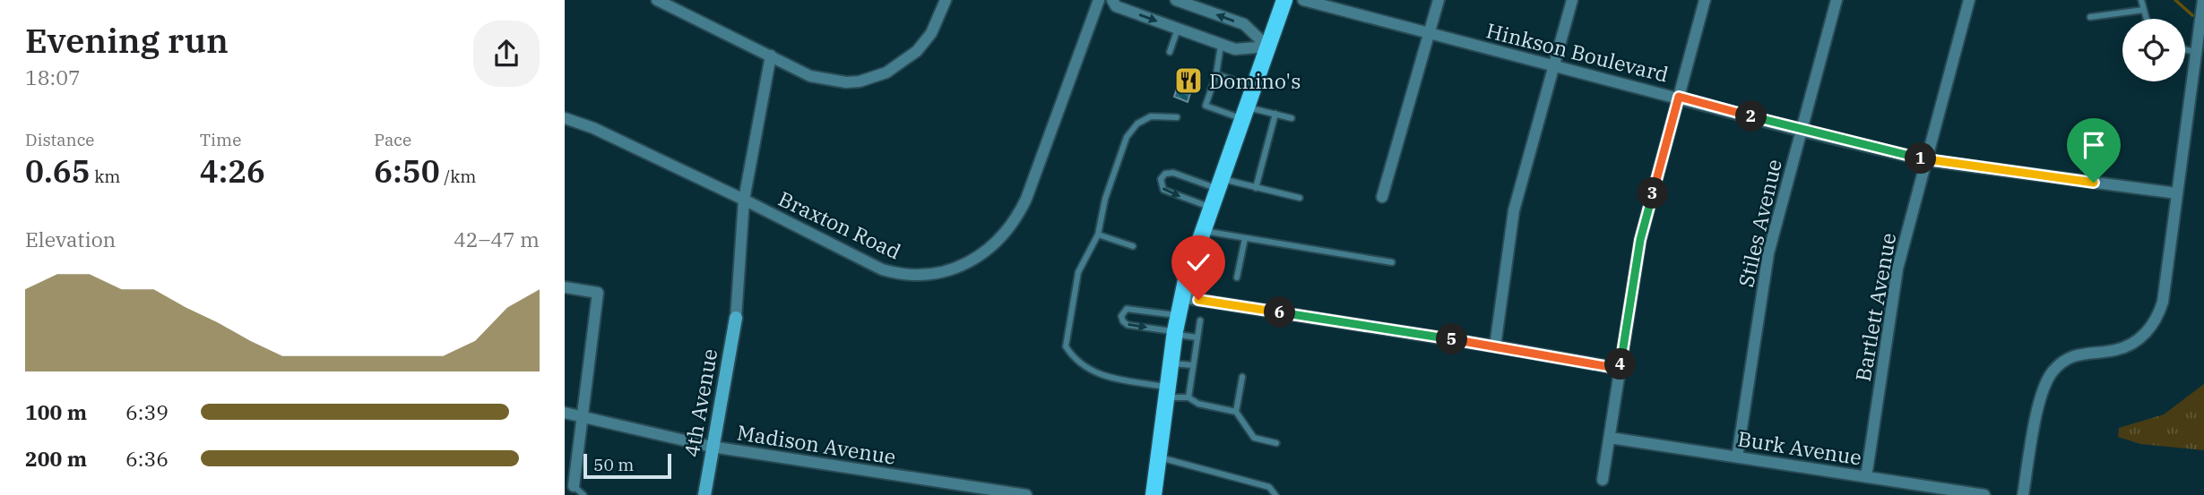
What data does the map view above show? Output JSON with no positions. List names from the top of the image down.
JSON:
{
  "streets": {
    "street": [
      "Hinkson Boulevard",
      "Stiles Avenue",
      "Braxton Road",
      "Bartlett Avenue",
      "4th Avenue",
      "Madison Avenue",
      "Burk Avenue"
    ]
  },
  "crossings": [
    ["Hinkson Boulevard", "Stiles Avenue"],
    ["Hinkson Boulevard", "Bartlett Avenue"],
    ["Stiles Avenue", "Burk Avenue"],
    ["Bartlett Avenue", "Burk Avenue"],
    ["4th Avenue", "Madison Avenue"]
  ],
  "places": {
    "restaurant": ["Domino's"]
  },
  "scale_bar": "50 m",
  "page": {
    "heading": ["Evening run", "18:07"],
    "pins": [
      "2",
      "1",
      "3",
      "6",
      "5",
      "4"
    ],
    "stats": [
      ["Distance", "0.65 km"],
      ["Time", "4:26"],
      ["Pace", "6:50 /km"]
    ],
    "chart": ["Elevation", "42–47 m"],
    "list": [
      {
        "name": "100 m",
        "note": "6:39"
      },
      {
        "name": "200 m",
        "note": "6:36"
      }
    ],
    "scale": "50 m"
  }
}
